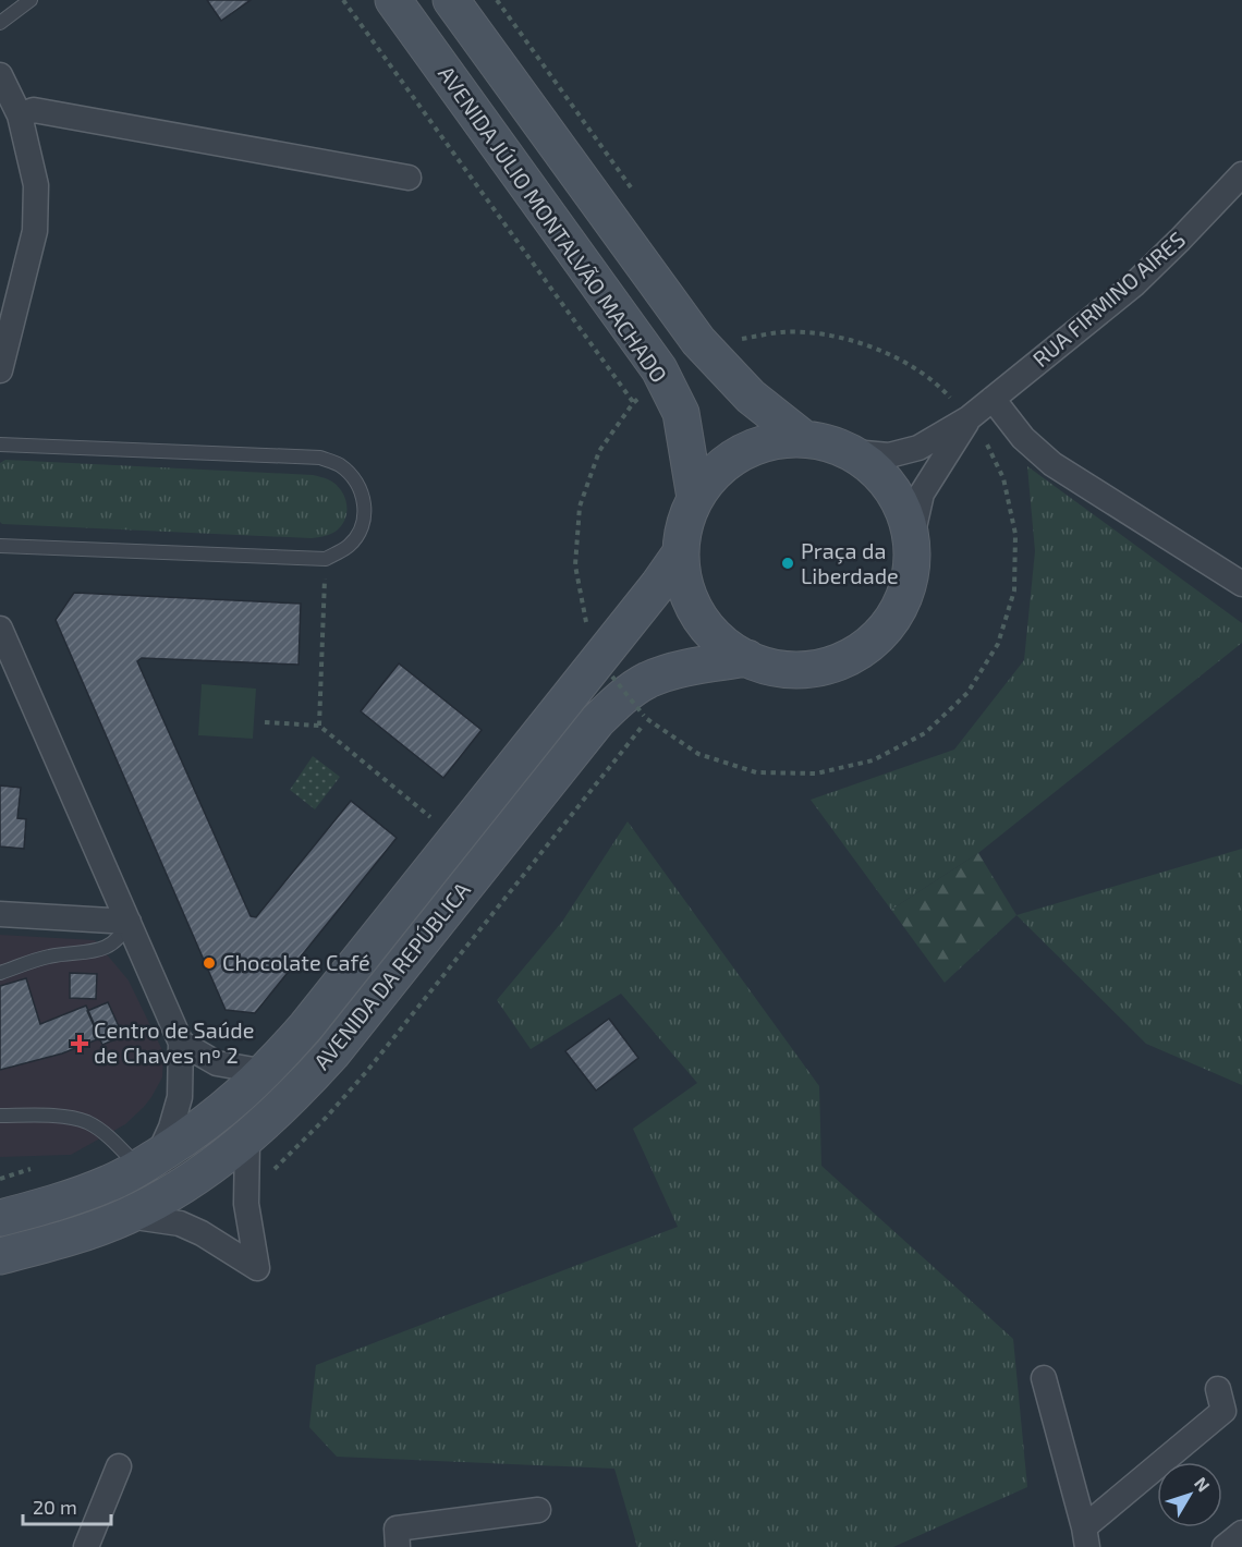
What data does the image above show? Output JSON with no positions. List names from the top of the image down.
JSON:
{
  "streets": {
    "street": ["AVENIDA JÚLIO MONTALVÃO MACHADO", "RUA FIRMINO AIRES", "AVENIDA DA REPÚBLICA"]
  },
  "crossings": [
    ["AVENIDA JÚLIO MONTALVÃO MACHADO", "AVENIDA DA REPÚBLICA"]
  ],
  "places": {
    "other": ["Praça da Liberdade", "Chocolate Café"],
    "health": ["Centro de Saúde de Chaves nº 2"]
  },
  "scale_bar": "20 m",
  "north": "top right"
}
